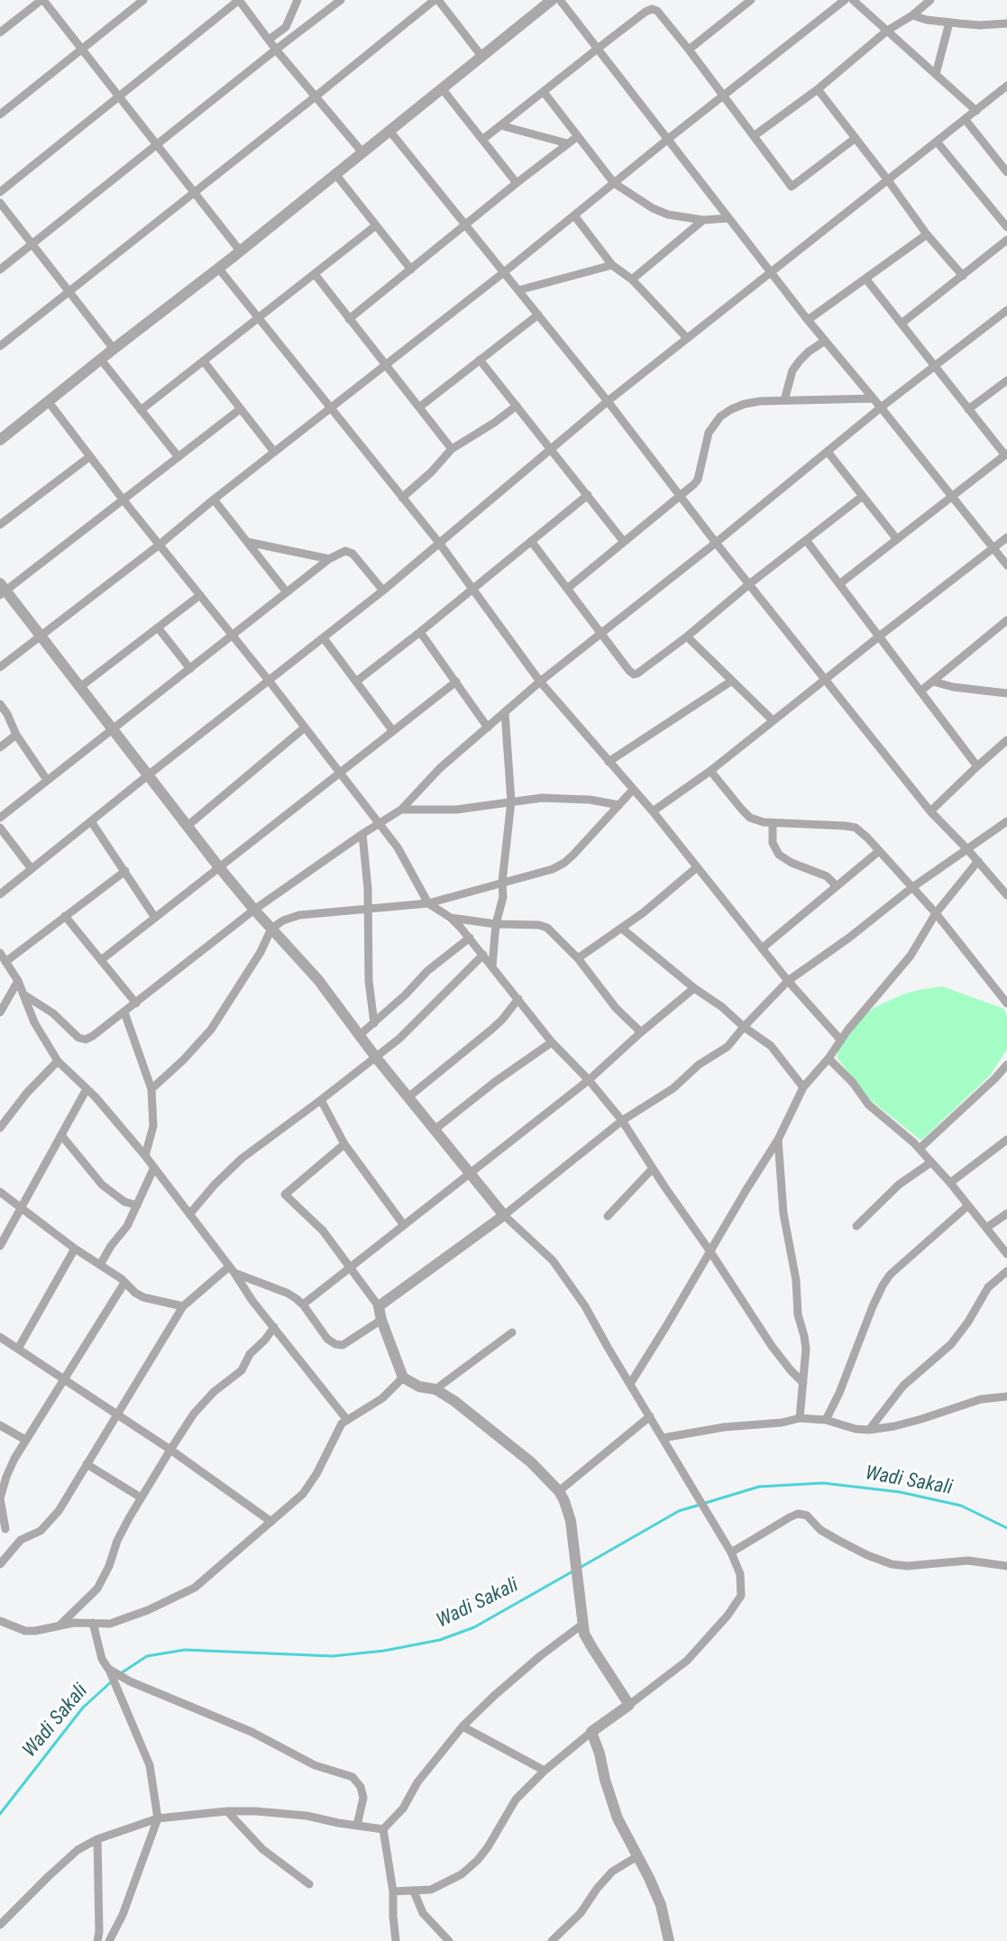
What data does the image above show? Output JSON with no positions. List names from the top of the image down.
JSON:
{
  "water": ["Wadi Sakali"]
}
